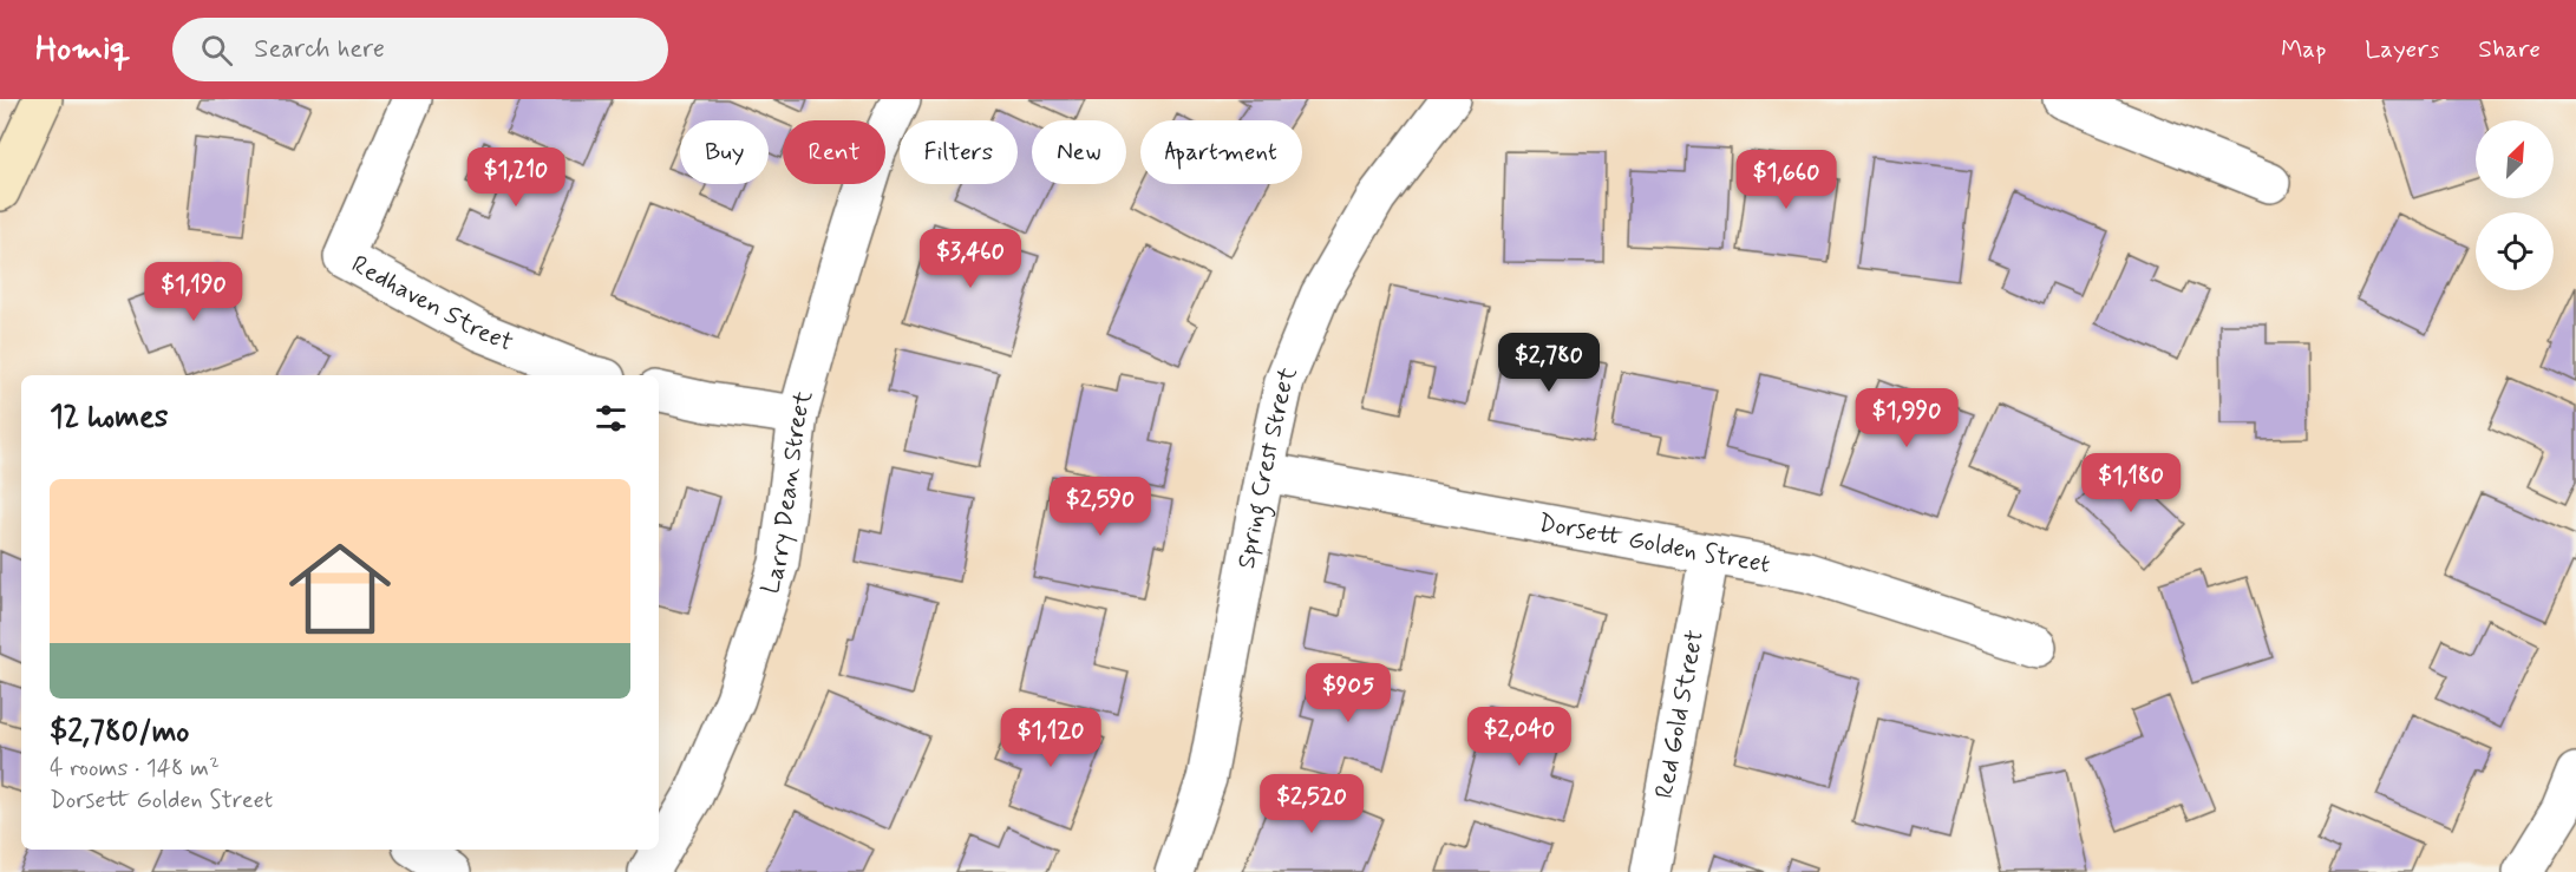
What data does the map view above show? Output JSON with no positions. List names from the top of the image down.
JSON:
{
  "streets": {
    "street": [
      "Redhaven Street",
      "Spring Crest Street",
      "Larry Dean Street",
      "Dorsett Golden Street",
      "Red Gold Street"
    ]
  },
  "crossings": [
    ["Spring Crest Street", "Dorsett Golden Street"],
    ["Dorsett Golden Street", "Red Gold Street"]
  ],
  "north": "top right",
  "page": {
    "header": "Homiq",
    "search": "Search here",
    "nav": ["Map", "Layers", "Share"],
    "chip": [
      "Buy",
      "Rent",
      "Filters",
      "New",
      "Apartment"
    ],
    "price": [
      "$1,210",
      "$1,660",
      "$3,460",
      "$1,190",
      "$2,780",
      "$1,990",
      "$1,180",
      "$2,590",
      "$905",
      "$2,040",
      "$1,120",
      "$2,520"
    ],
    "heading": "12 homes",
    "list": [
      {
        "name": "$2,780/mo",
        "note": "4 rooms · 148 m² · Dorsett Golden Street"
      }
    ]
  }
}
